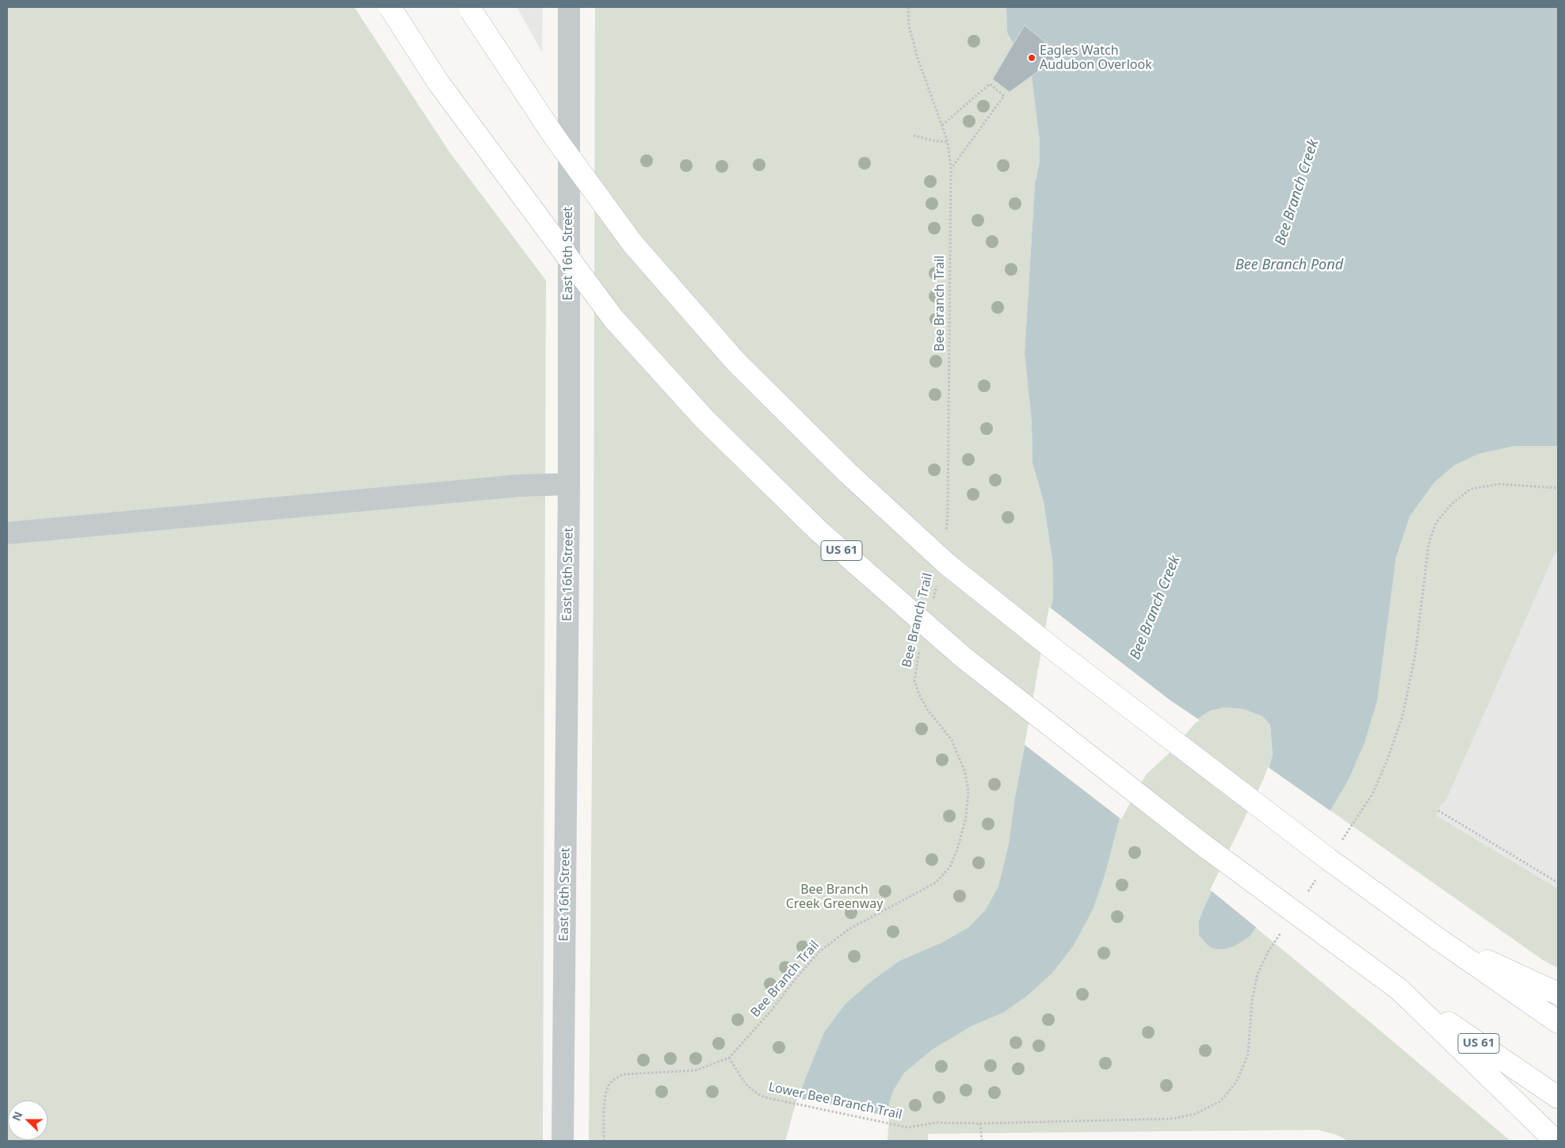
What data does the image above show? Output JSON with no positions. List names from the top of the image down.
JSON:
{
  "streets": {
    "highway": ["US 61"],
    "street": ["East 16th Street"],
    "path": ["Bee Branch Trail", "Lower Bee Branch Trail"]
  },
  "crossings": [
    ["Bee Branch Trail", "Lower Bee Branch Trail"]
  ],
  "water": ["Bee Branch Creek", "Bee Branch Pond"],
  "parks": ["Bee Branch Creek Greenway"],
  "places": ["Eagles Watch Audubon Overlook"],
  "north": "left"
}
